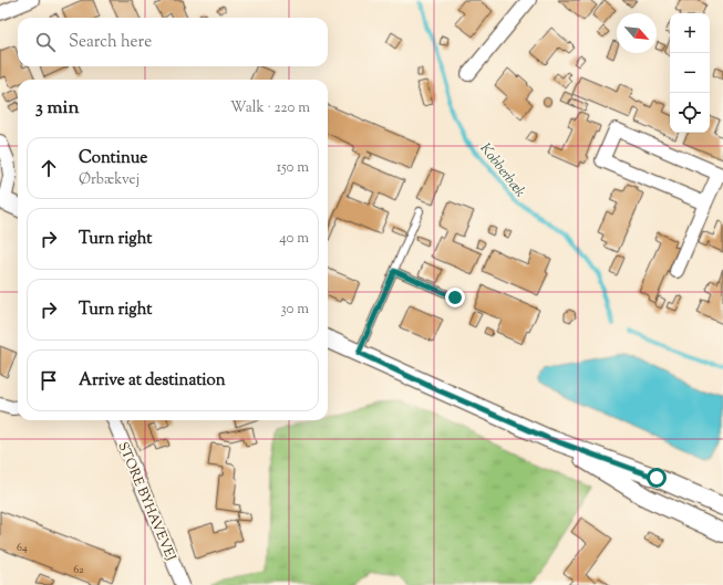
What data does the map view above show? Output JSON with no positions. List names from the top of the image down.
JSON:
{
  "streets": {
    "street": ["STORE BYHAVEVEJ"]
  },
  "water": ["Kobberbæk"],
  "house_numbers": ["64", "62"],
  "north": "bottom right",
  "page": {
    "map_buttons": ["+", "−"],
    "search": "Search here",
    "heading": ["3 min", "Walk · 220 m"],
    "list": [
      ["Continue", "Ørbækvej", "150 m"],
      ["Turn right", "40 m"],
      ["Turn right", "30 m"],
      "Arrive at destination"
    ]
  }
}
